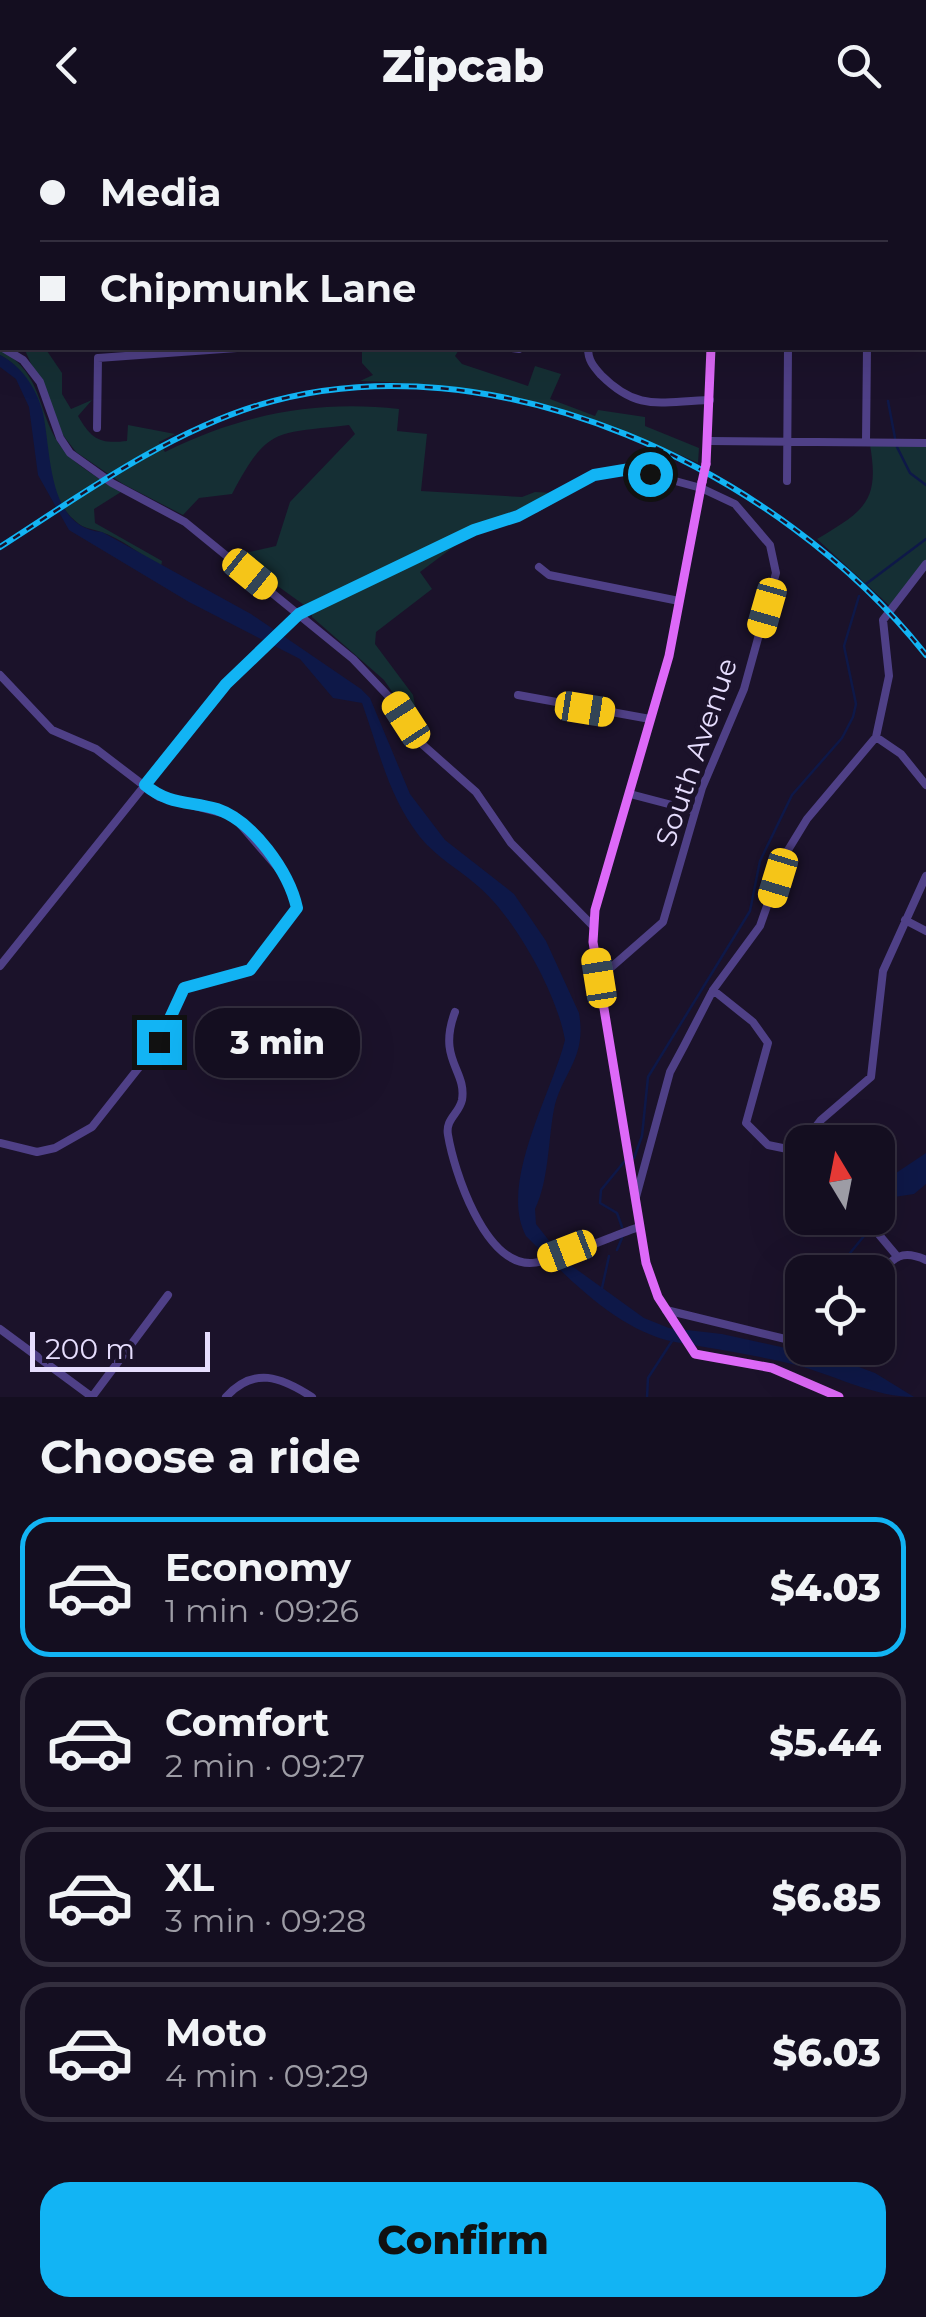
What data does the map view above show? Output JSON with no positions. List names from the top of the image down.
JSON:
{
  "streets": {
    "street": ["South Avenue"]
  },
  "scale_bar": "200 m",
  "north": "top",
  "page": {
    "header": "Zipcab",
    "banner": ["Media", "Chipmunk Lane"],
    "bubble": "3 min",
    "scale": "200 m",
    "heading": "Choose a ride",
    "list": [
      {
        "name": "Economy",
        "note": "1 min · 09:26",
        "value": "$4.03"
      },
      {
        "name": "Comfort",
        "note": "2 min · 09:27",
        "value": "$5.44"
      },
      {
        "name": "XL",
        "note": "3 min · 09:28",
        "value": "$6.85"
      },
      {
        "name": "Moto",
        "note": "4 min · 09:29",
        "value": "$6.03"
      }
    ],
    "buttons": "Confirm"
  }
}
